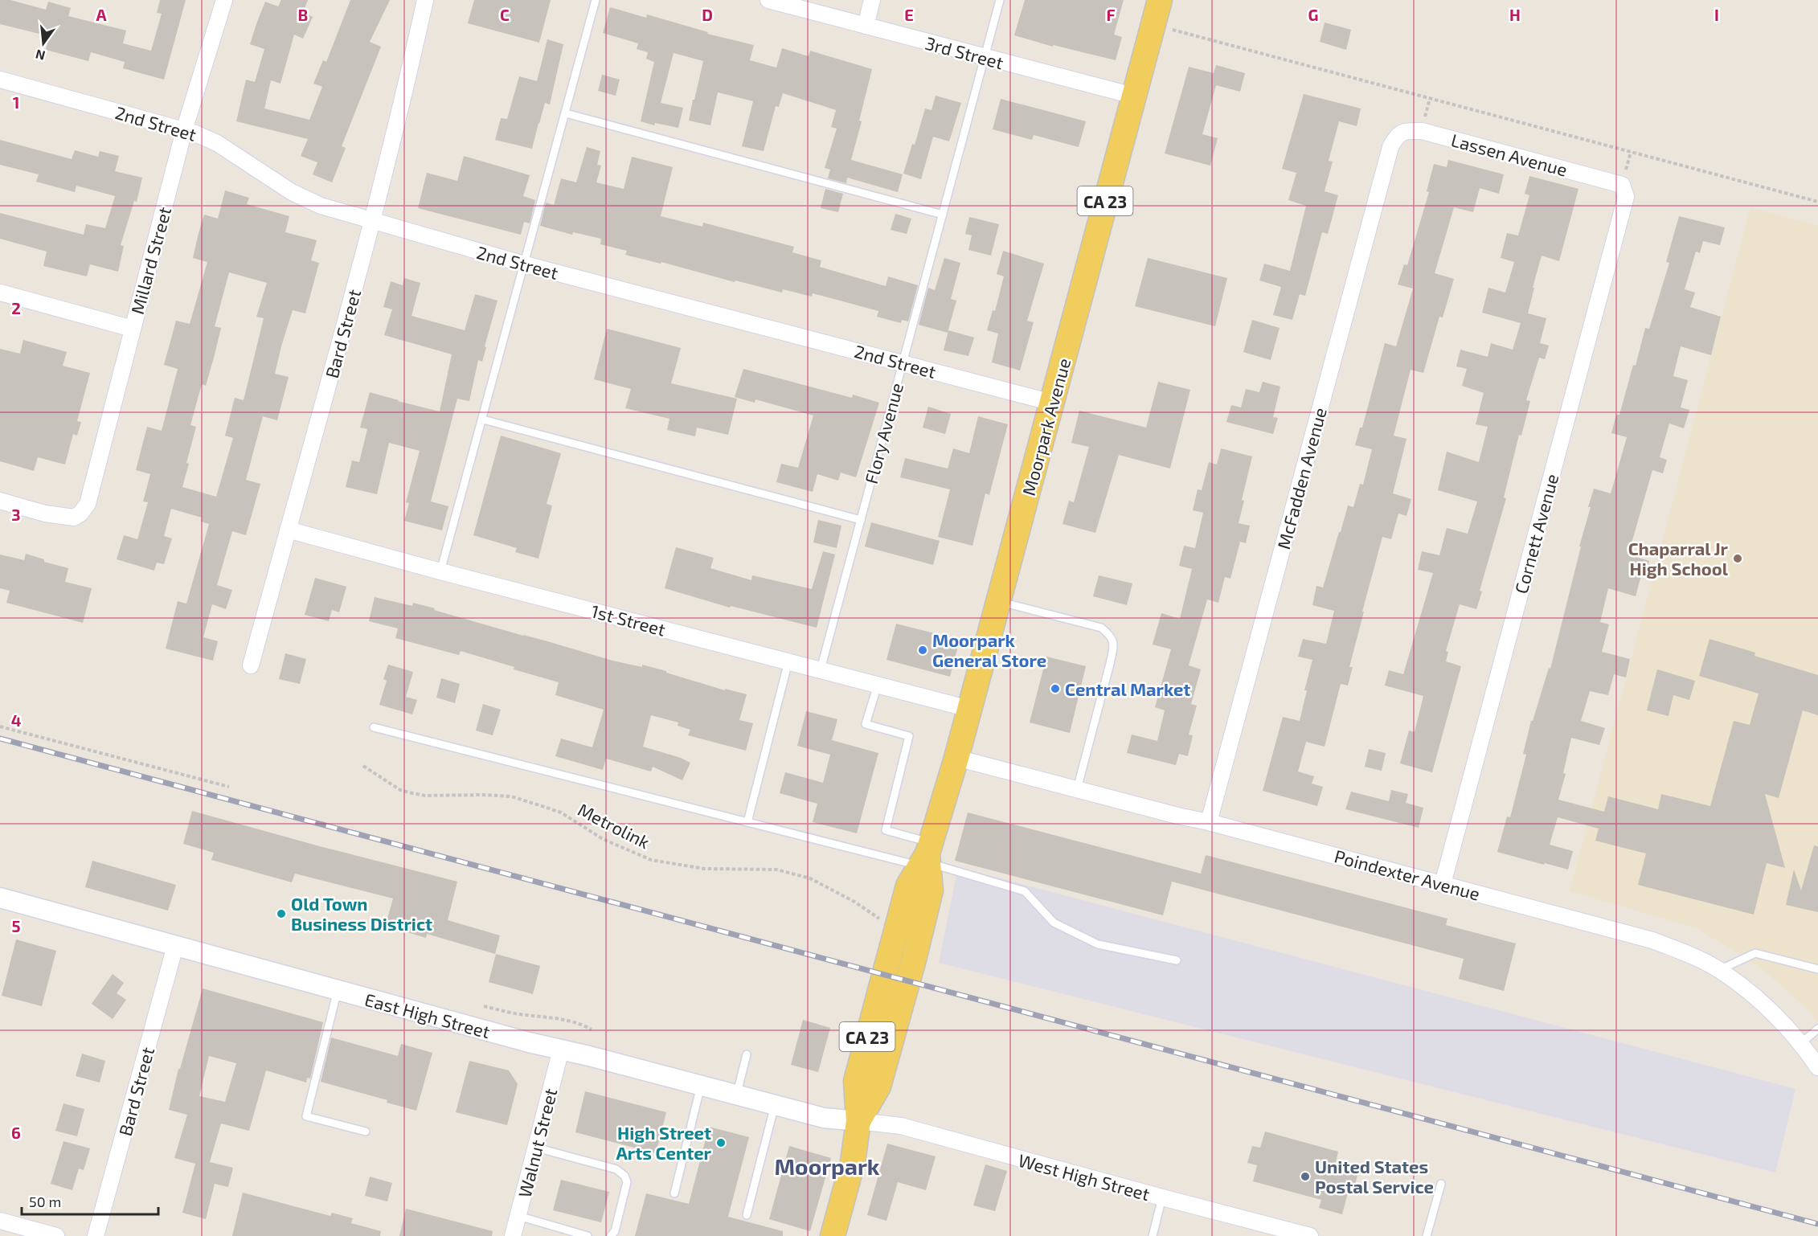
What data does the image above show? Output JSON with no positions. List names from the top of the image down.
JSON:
{
  "streets": {
    "main road": ["CA 23", "Moorpark Avenue"],
    "street": [
      "3rd Street",
      "2nd Street",
      "Lassen Avenue",
      "Millard Street",
      "Bard Street",
      "McFadden Avenue",
      "Cornett Avenue",
      "1st Street",
      "Poindexter Avenue",
      "East High Street",
      "Walnut Street",
      "West High Street"
    ],
    "lane": ["Flory Avenue"],
    "path": ["Metrolink"]
  },
  "crossings": [
    ["3rd Street", "Moorpark Avenue"],
    ["3rd Street", "Flory Avenue"],
    ["2nd Street", "Millard Street"],
    ["2nd Street", "Bard Street"],
    ["2nd Street", "Moorpark Avenue"],
    ["2nd Street", "Flory Avenue"],
    ["Lassen Avenue", "McFadden Avenue"],
    ["Lassen Avenue", "Cornett Avenue"],
    ["Bard Street", "1st Street"],
    ["Bard Street", "East High Street"],
    ["Moorpark Avenue", "1st Street"],
    ["Moorpark Avenue", "Poindexter Avenue"],
    ["Moorpark Avenue", "East High Street"],
    ["Moorpark Avenue", "West High Street"],
    ["Flory Avenue", "1st Street"],
    ["McFadden Avenue", "Poindexter Avenue"],
    ["Cornett Avenue", "Poindexter Avenue"],
    ["East High Street", "Walnut Street"],
    ["East High Street", "West High Street"]
  ],
  "districts": ["Moorpark"],
  "places": [
    "Chaparral Jr High School",
    "Moorpark General Store",
    "Central Market",
    "Old Town Business District",
    "High Street Arts Center",
    "United States Postal Service"
  ],
  "scale_bar": "50 m",
  "north": "bottom",
  "grid": {
    "columns": [
      "A",
      "B",
      "C",
      "D",
      "E",
      "F",
      "G",
      "H",
      "I"
    ],
    "rows": [
      "1",
      "2",
      "3",
      "4",
      "5",
      "6"
    ]
  }
}
